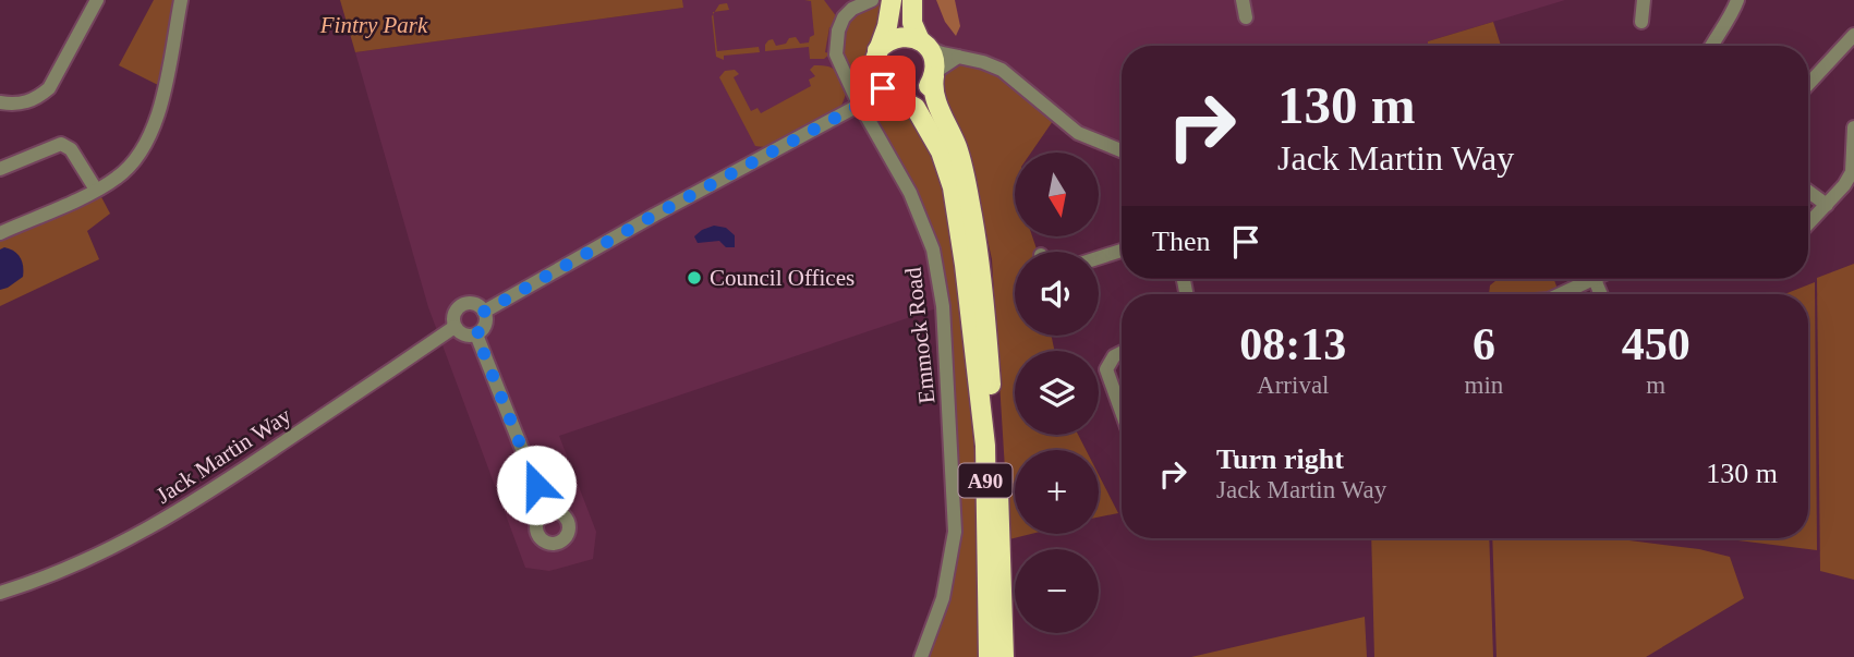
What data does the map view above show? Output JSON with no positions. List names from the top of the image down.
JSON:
{
  "streets": {
    "highway": ["A90"],
    "street": ["Emmock Road", "Jack Martin Way"]
  },
  "crossings": [
    ["Emmock Road", "Jack Martin Way"],
    ["Jack Martin Way", "A90"]
  ],
  "parks": ["Fintry Park"],
  "places": ["Council Offices"],
  "north": "bottom",
  "page": {
    "turn": ["130 m", "Jack Martin Way"],
    "map_buttons": ["+", "−"],
    "then": "Then",
    "eta": [
      "08:13",
      "Arrival",
      "6",
      "min",
      "450",
      "m"
    ],
    "list": [
      {
        "name": "Turn right",
        "note": "Jack Martin Way",
        "value": "130 m"
      }
    ]
  }
}
